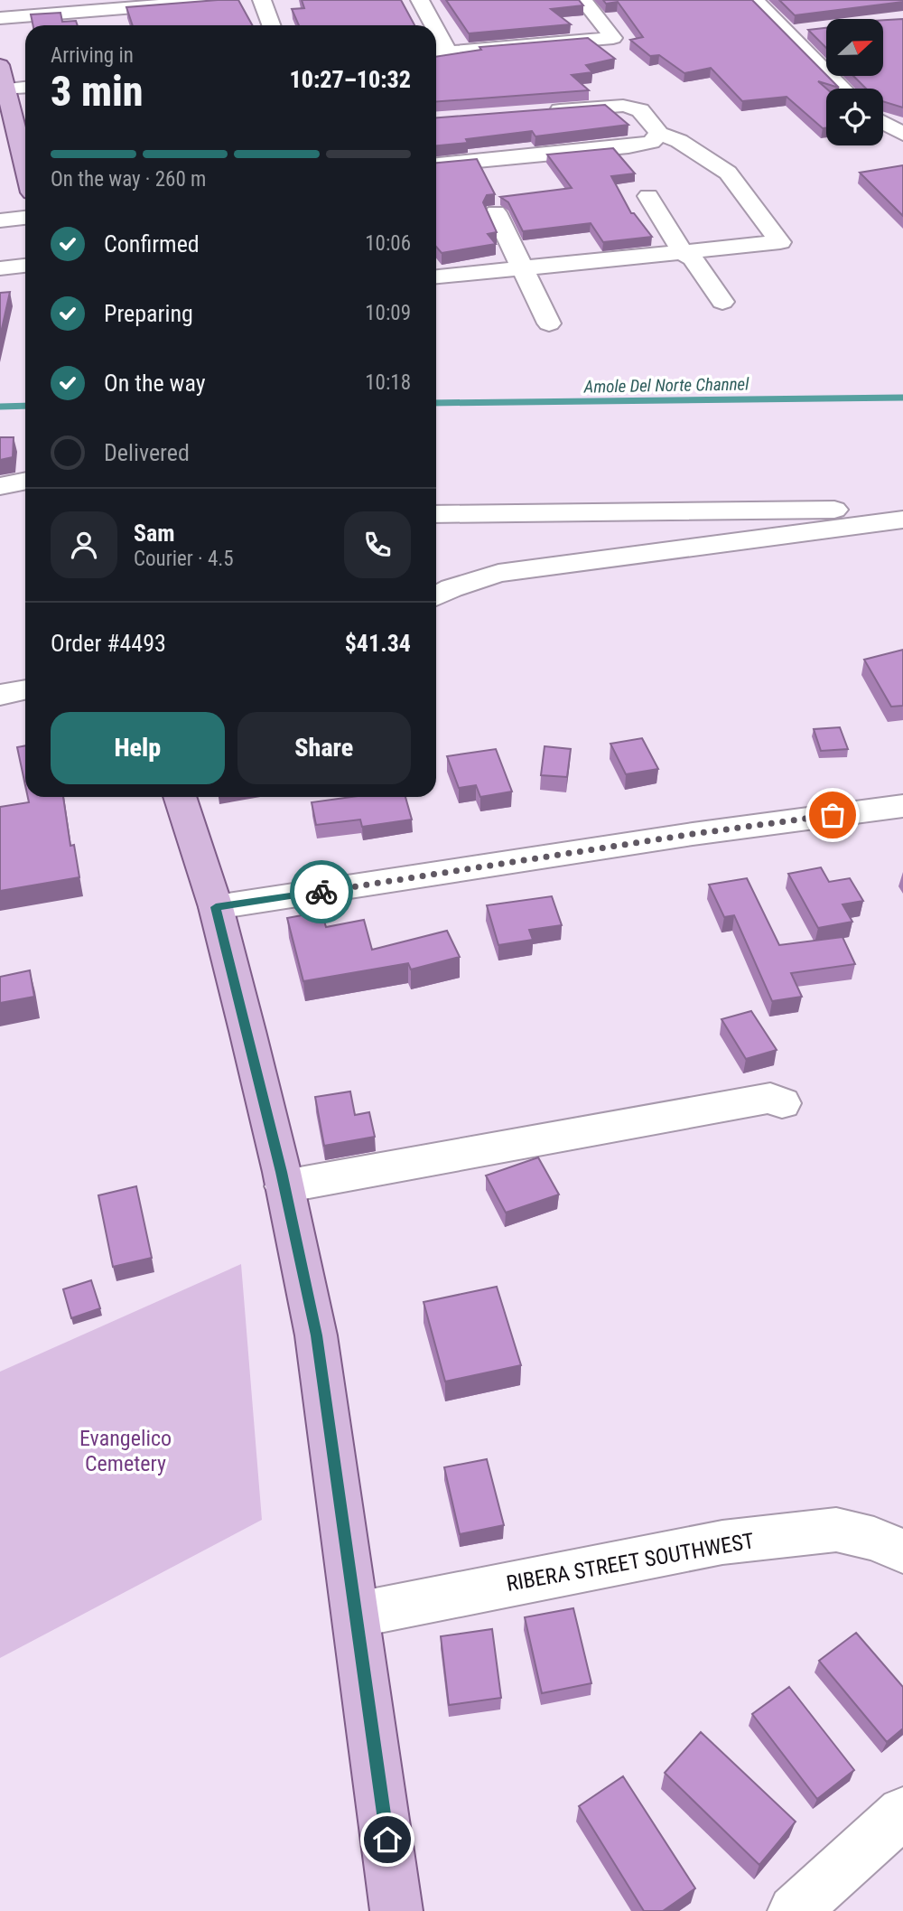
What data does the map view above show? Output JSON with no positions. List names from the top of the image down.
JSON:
{
  "streets": {
    "street": ["RIBERA STREET SOUTHWEST"]
  },
  "water": ["Amole Del Norte Channel"],
  "parks": ["Evangelico Cemetery"],
  "north": "right",
  "page": {
    "heading": ["3 min", "Arriving in", "10:27–10:32"],
    "panel": [
      "Sam",
      "Courier · 4.5",
      "Order #4493",
      "$41.34"
    ],
    "bar": "On the way · 260 m",
    "list": [
      ["Confirmed", "10:06"],
      ["Preparing", "10:09"],
      ["On the way", "10:18"],
      "Delivered"
    ],
    "buttons": ["Help", "Share"]
  }
}
